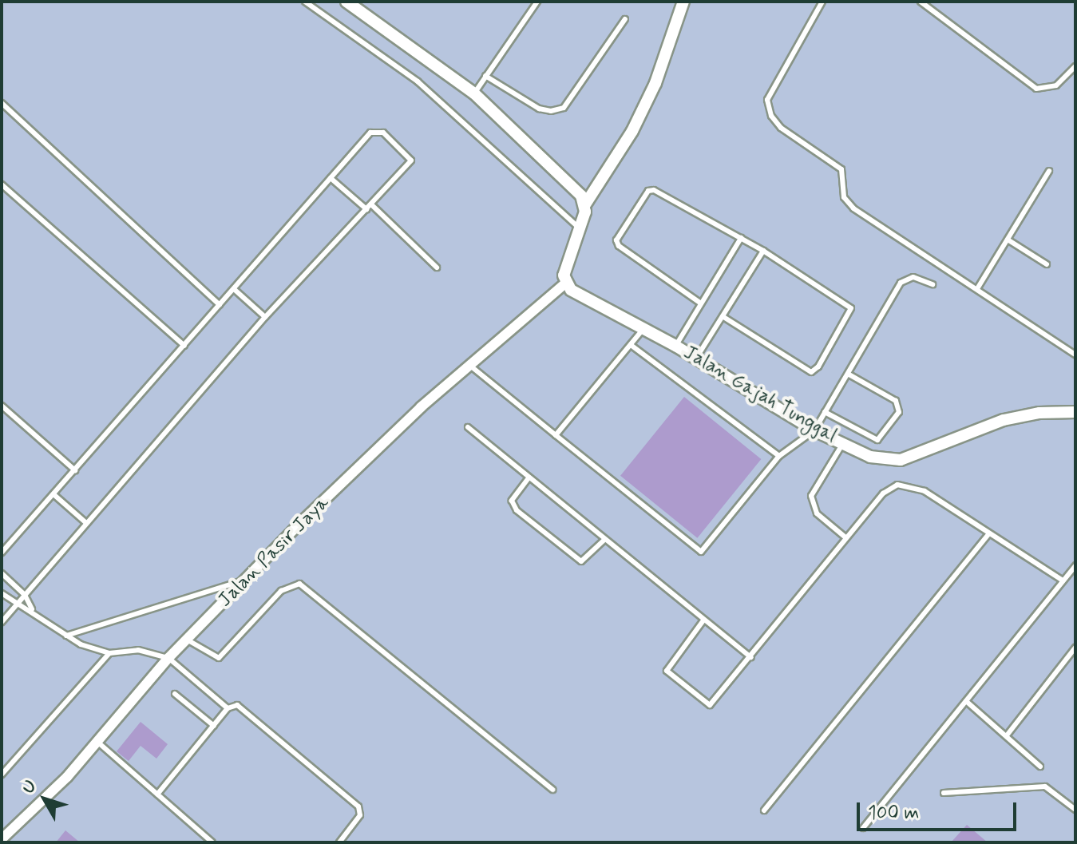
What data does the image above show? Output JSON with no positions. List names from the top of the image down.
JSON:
{
  "streets": {
    "street": ["Jalan Gajah Tunggal", "Jalan Pasir Jaya"]
  },
  "crossings": [
    ["Jalan Gajah Tunggal", "Jalan Pasir Jaya"]
  ],
  "scale_bar": "100 m",
  "north": "top left"
}
